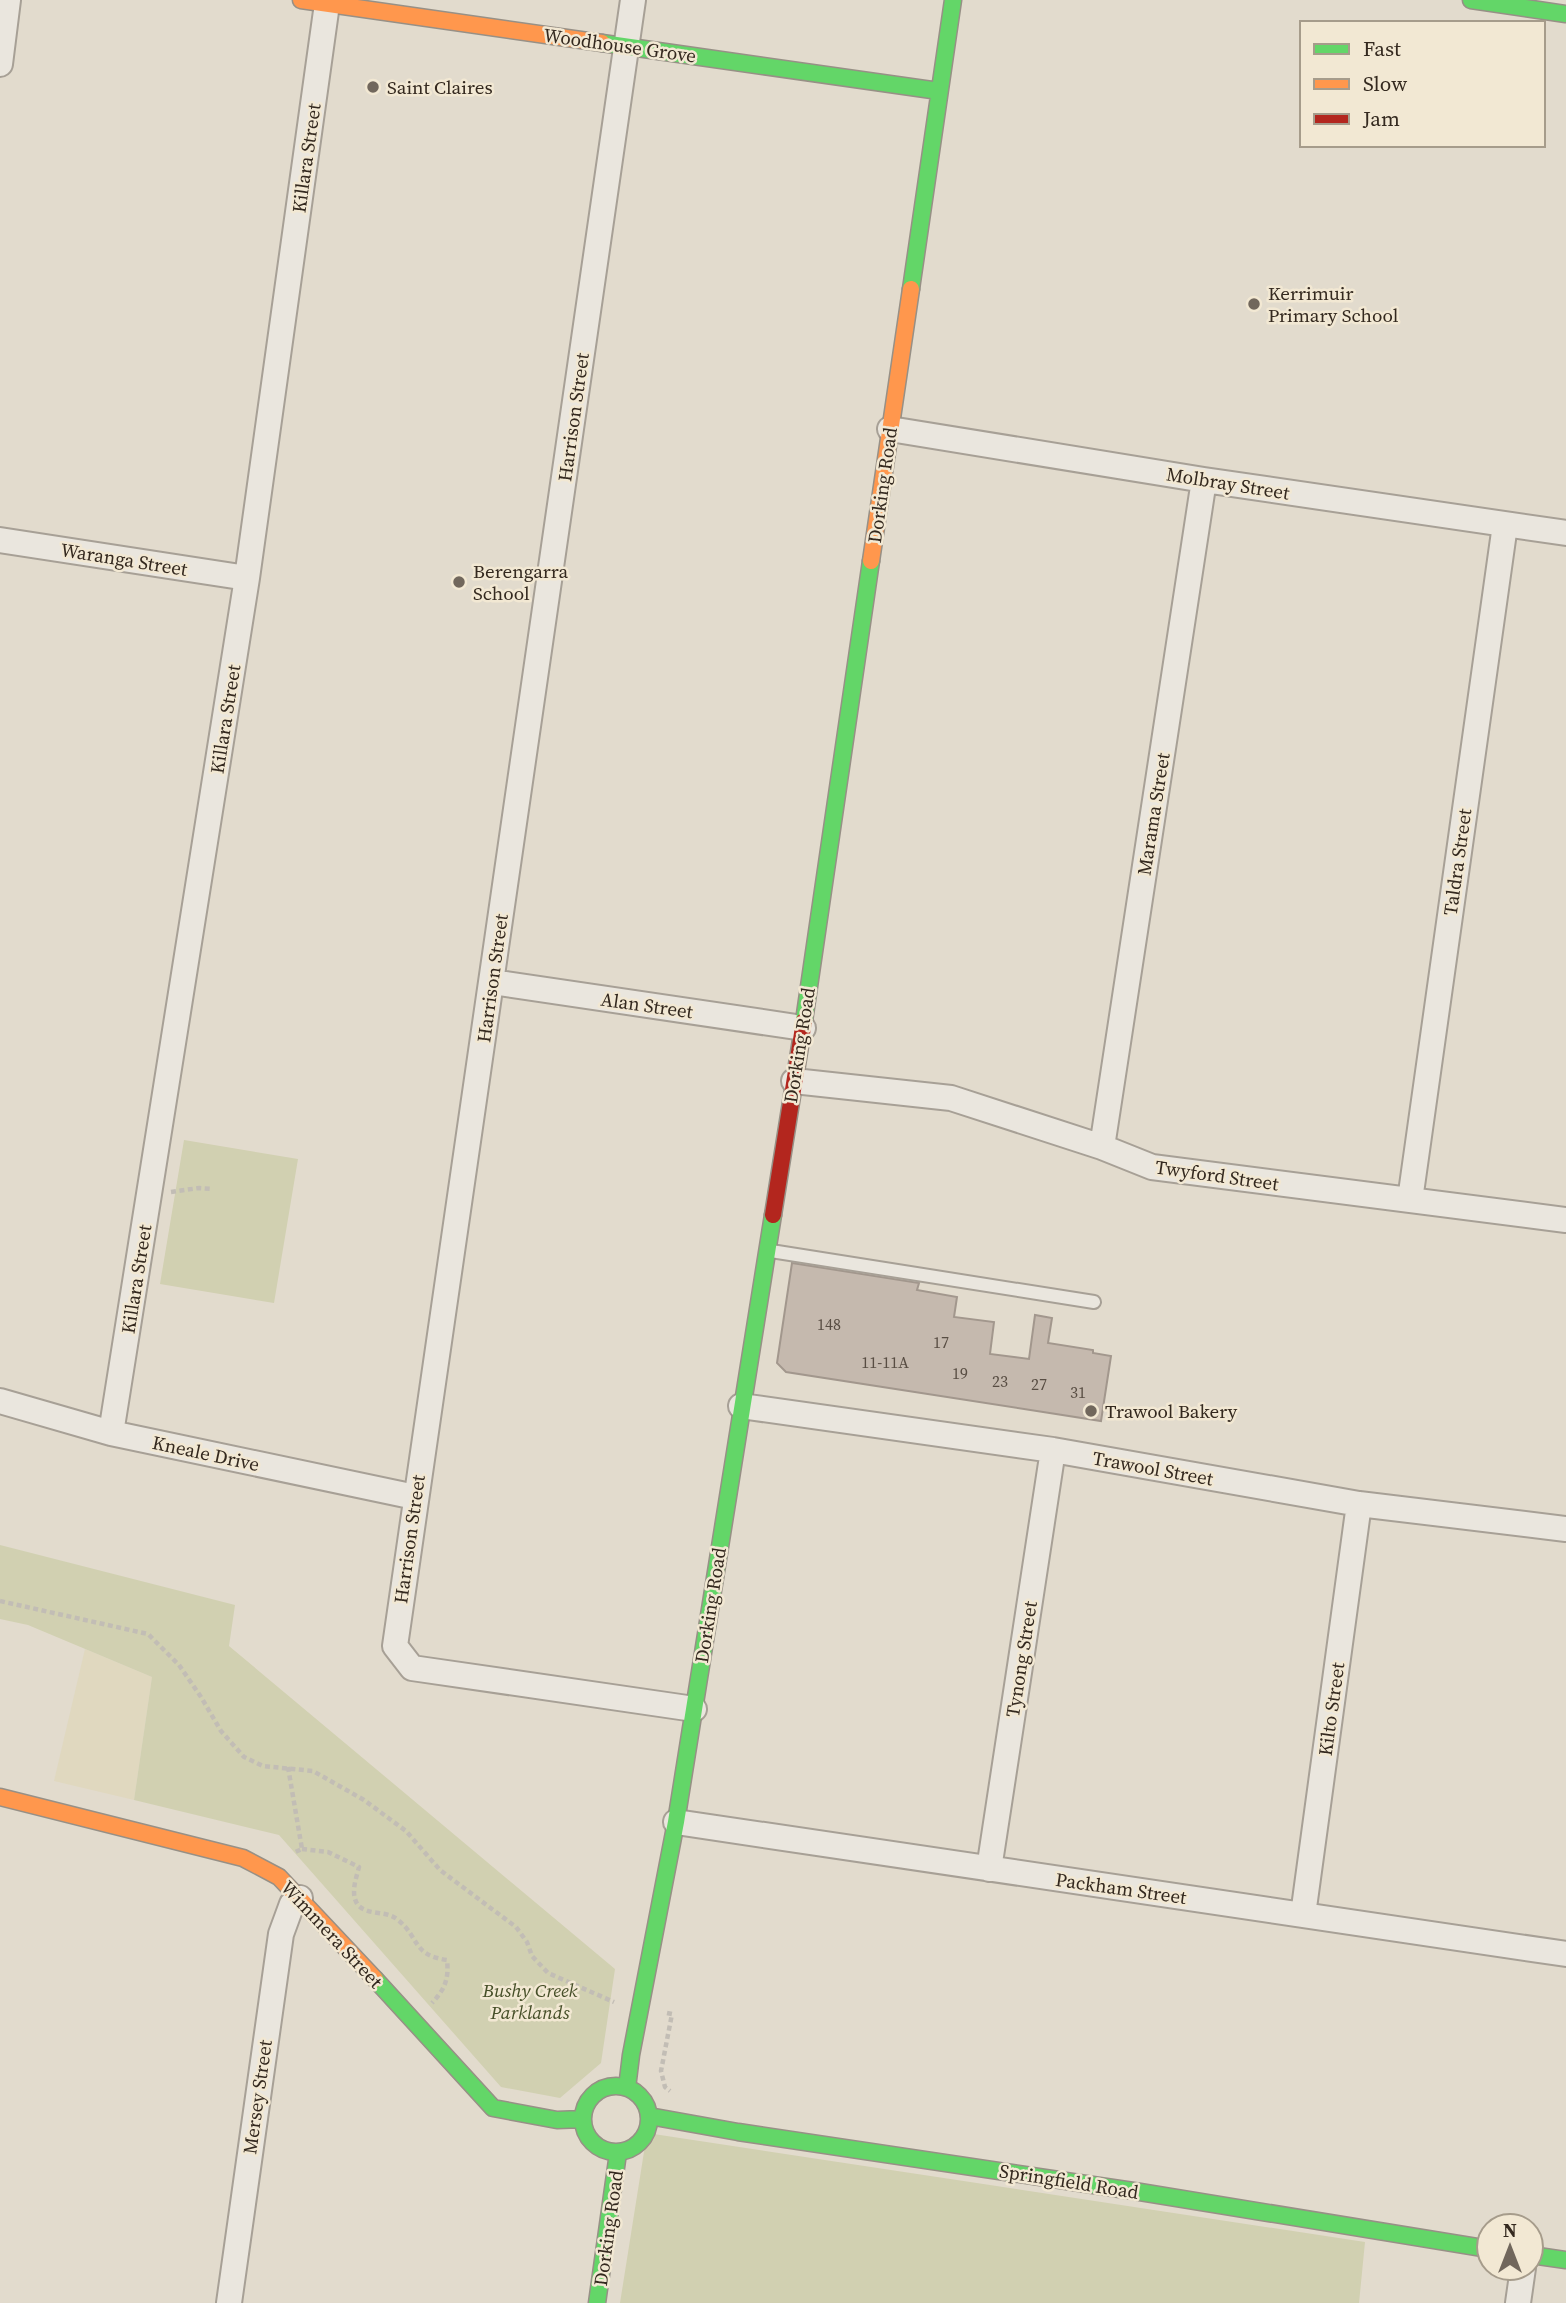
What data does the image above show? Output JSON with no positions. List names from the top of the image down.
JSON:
{
  "streets": {
    "street": [
      "Woodhouse Grove",
      "Killara Street",
      "Harrison Street",
      "Molbray Street",
      "Dorking Road",
      "Waranga Street",
      "Marama Street",
      "Taldra Street",
      "Alan Street",
      "Twyford Street",
      "Kneale Drive",
      "Trawool Street",
      "Tynong Street",
      "Kilto Street",
      "Packham Street",
      "Wimmera Street",
      "Mersey Street",
      "Springfield Road"
    ]
  },
  "crossings": [
    ["Woodhouse Grove", "Killara Street"],
    ["Woodhouse Grove", "Harrison Street"],
    ["Woodhouse Grove", "Dorking Road"],
    ["Killara Street", "Waranga Street"],
    ["Killara Street", "Kneale Drive"],
    ["Harrison Street", "Dorking Road"],
    ["Harrison Street", "Alan Street"],
    ["Harrison Street", "Kneale Drive"],
    ["Molbray Street", "Dorking Road"],
    ["Molbray Street", "Marama Street"],
    ["Molbray Street", "Taldra Street"],
    ["Dorking Road", "Alan Street"],
    ["Dorking Road", "Twyford Street"],
    ["Dorking Road", "Trawool Street"],
    ["Dorking Road", "Packham Street"],
    ["Dorking Road", "Wimmera Street"],
    ["Dorking Road", "Springfield Road"],
    ["Marama Street", "Twyford Street"],
    ["Taldra Street", "Twyford Street"],
    ["Trawool Street", "Tynong Street"],
    ["Trawool Street", "Kilto Street"],
    ["Tynong Street", "Packham Street"],
    ["Kilto Street", "Packham Street"],
    ["Wimmera Street", "Mersey Street"],
    ["Wimmera Street", "Springfield Road"]
  ],
  "parks": ["Bushy Creek Parklands"],
  "places": [
    "Saint Claires",
    "Kerrimuir Primary School",
    "Berengarra School",
    "Trawool Bakery"
  ],
  "house_numbers": [
    "148",
    "17",
    "11-11A",
    "19",
    "23",
    "27",
    "31"
  ],
  "legend": ["Fast", "Slow", "Jam"],
  "north": "top"
}
